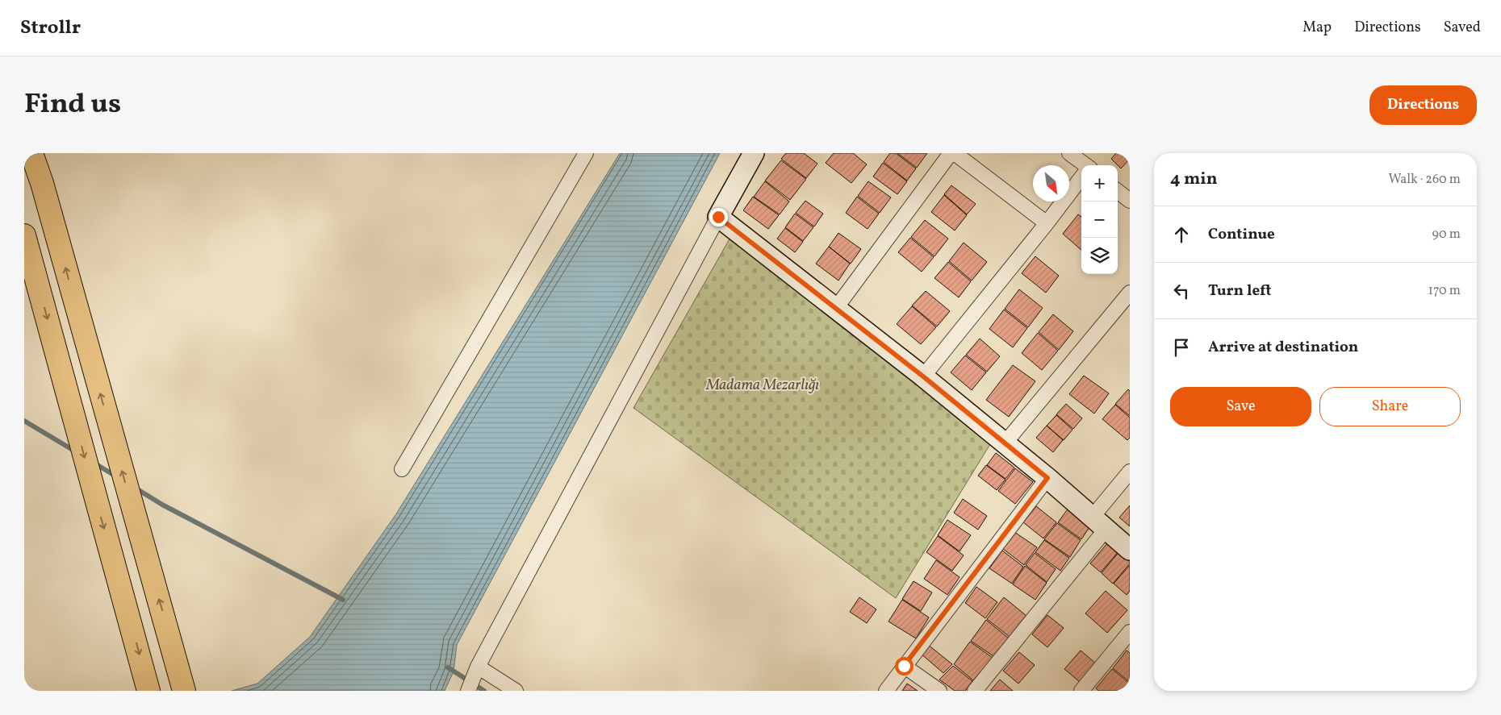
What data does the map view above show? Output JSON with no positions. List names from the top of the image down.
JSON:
{
  "parks": ["Madama Mezarlığı"],
  "north": "bottom right",
  "page": {
    "header": "Strollr",
    "nav": ["Map", "Directions", "Saved"],
    "title": "Find us",
    "buttons": [
      "Directions",
      ["Save", "Share"]
    ],
    "heading": ["4 min", "Walk · 260 m"],
    "map_buttons": ["+", "−"],
    "list": [
      ["Continue", "90 m"],
      ["Turn left", "170 m"],
      "Arrive at destination"
    ]
  }
}
